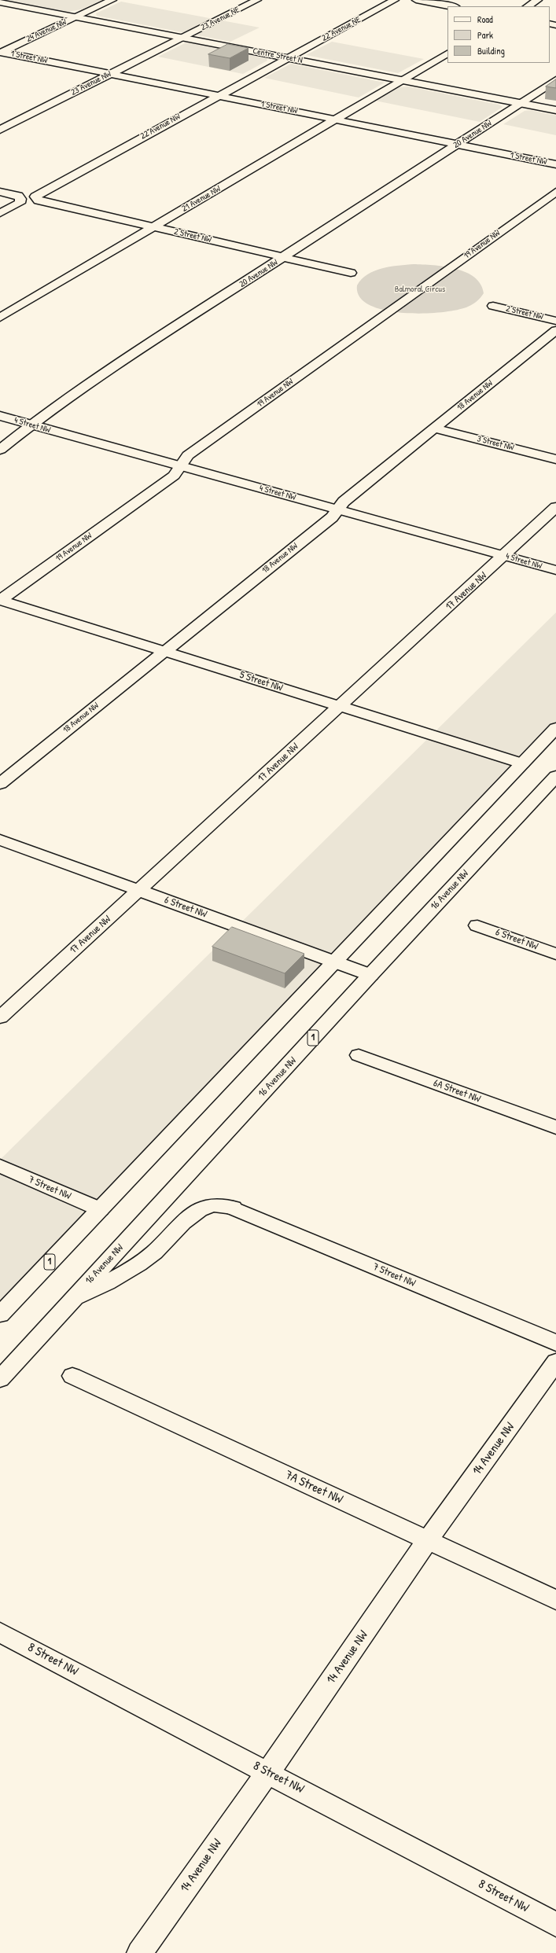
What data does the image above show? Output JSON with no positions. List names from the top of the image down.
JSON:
{
  "streets": {
    "main road": [
      "23 Avenue NE",
      "22 Avenue NE",
      "24 Avenue NW",
      "Centre Street N",
      "1 Street NW",
      "23 Avenue NW",
      "22 Avenue NW",
      "20 Avenue NW",
      "21 Avenue NW",
      "2 Street NW",
      "19 Avenue NW",
      "18 Avenue NW",
      "4 Street NW",
      "3 Street NW",
      "17 Avenue NW",
      "5 Street NW",
      "16 Avenue NW",
      "6 Street NW",
      "1",
      "6A Street NW",
      "7 Street NW",
      "14 Avenue NW",
      "7A Street NW",
      "8 Street NW"
    ]
  },
  "crossings": [
    ["23 Avenue NE", "Centre Street N"],
    ["23 Avenue NE", "23 Avenue NW"],
    ["22 Avenue NE", "Centre Street N"],
    ["22 Avenue NE", "22 Avenue NW"],
    ["24 Avenue NW", "Centre Street N"],
    ["24 Avenue NW", "1 Street NW"],
    ["Centre Street N", "23 Avenue NW"],
    ["Centre Street N", "22 Avenue NW"],
    ["Centre Street N", "20 Avenue NW"],
    ["Centre Street N", "21 Avenue NW"],
    ["1 Street NW", "23 Avenue NW"],
    ["1 Street NW", "22 Avenue NW"],
    ["1 Street NW", "20 Avenue NW"],
    ["1 Street NW", "21 Avenue NW"],
    ["22 Avenue NW", "2 Street NW"],
    ["20 Avenue NW", "2 Street NW"],
    ["20 Avenue NW", "4 Street NW"],
    ["21 Avenue NW", "2 Street NW"],
    ["19 Avenue NW", "4 Street NW"],
    ["19 Avenue NW", "5 Street NW"],
    ["18 Avenue NW", "4 Street NW"],
    ["18 Avenue NW", "3 Street NW"],
    ["18 Avenue NW", "5 Street NW"],
    ["4 Street NW", "17 Avenue NW"],
    ["17 Avenue NW", "5 Street NW"],
    ["17 Avenue NW", "6 Street NW"],
    ["5 Street NW", "1"],
    ["16 Avenue NW", "6 Street NW"],
    ["16 Avenue NW", "7 Street NW"],
    ["6 Street NW", "1"],
    ["1", "7 Street NW"],
    ["14 Avenue NW", "7A Street NW"],
    ["14 Avenue NW", "8 Street NW"]
  ],
  "parks": ["Balmoral Circus"],
  "legend": ["Road", "Park", "Building"]
}
